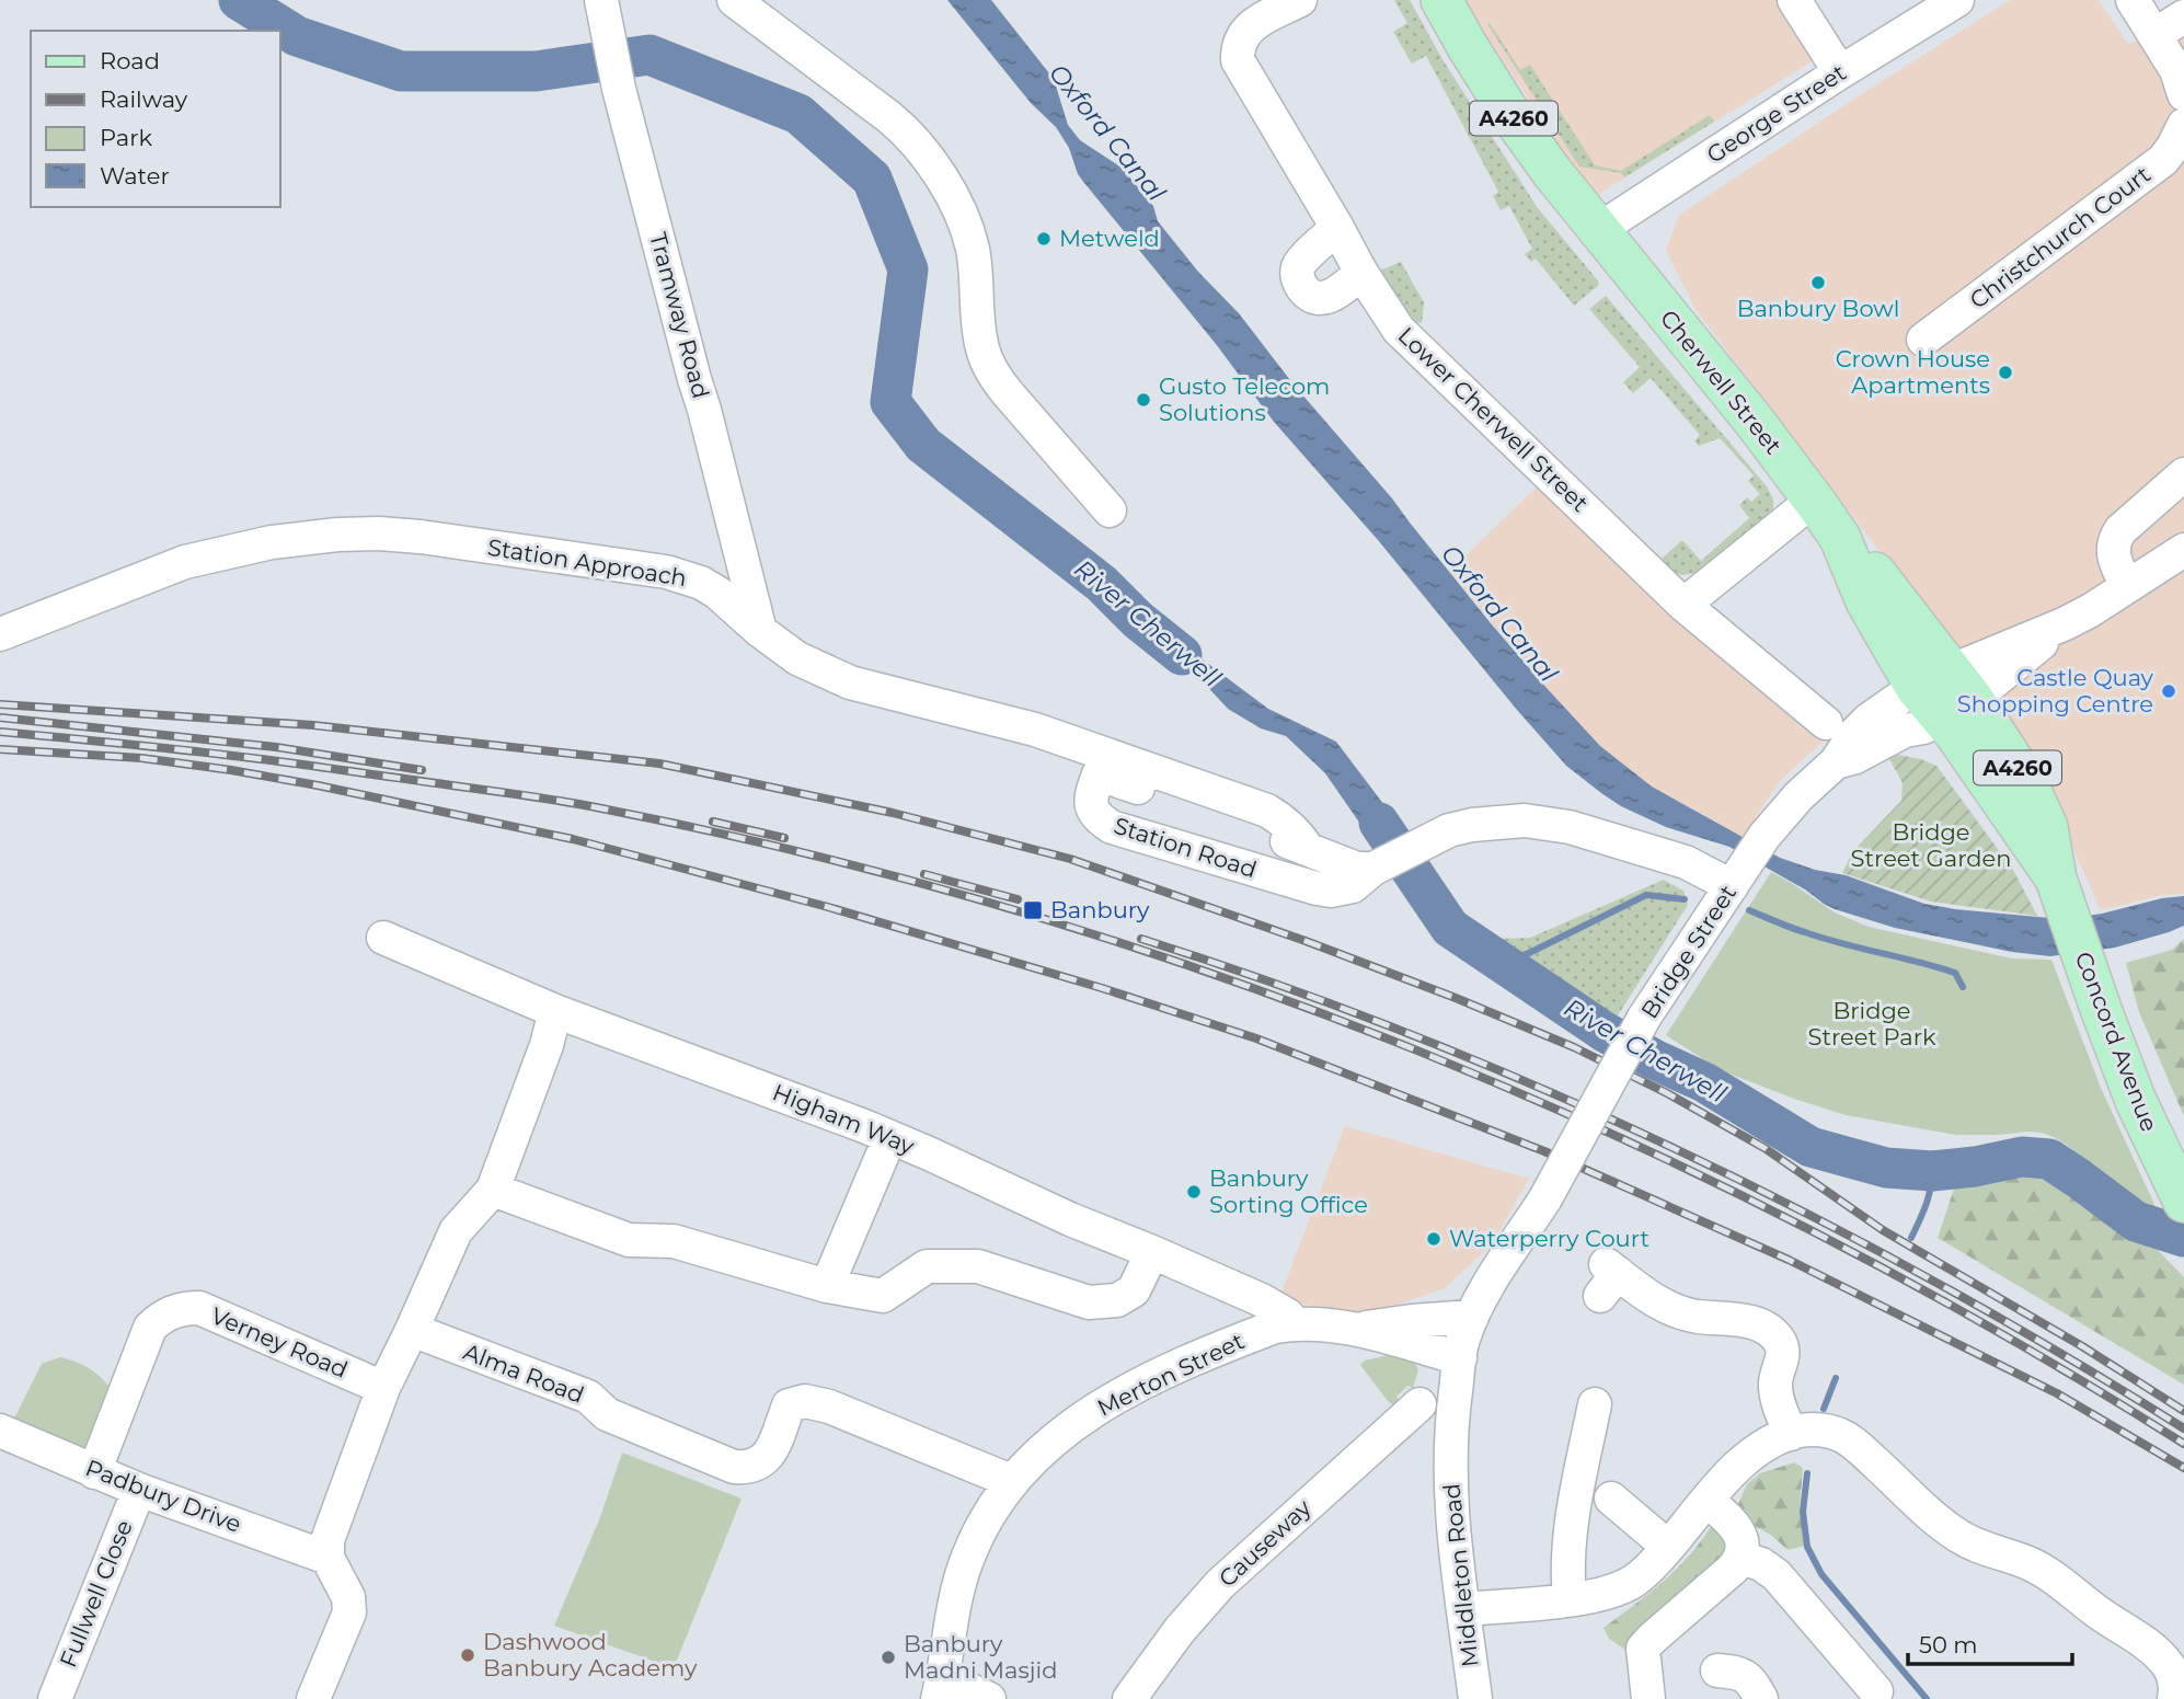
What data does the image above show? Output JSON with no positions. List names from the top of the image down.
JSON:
{
  "streets": {
    "main road": ["A4260", "Cherwell Street", "Concord Avenue"],
    "street": [
      "George Street",
      "Christchurch Court",
      "Tramway Road",
      "Lower Cherwell Street",
      "Station Approach",
      "Station Road",
      "Bridge Street",
      "Higham Way",
      "Verney Road",
      "Alma Road",
      "Merton Street",
      "Padbury Drive",
      "Causeway",
      "Middleton Road",
      "Fullwell Close"
    ]
  },
  "crossings": [
    ["George Street", "A4260"],
    ["George Street", "Cherwell Street"],
    ["A4260", "Cherwell Street"],
    ["Tramway Road", "Station Approach"],
    ["Cherwell Street", "Bridge Street"],
    ["Cherwell Street", "Concord Avenue"],
    ["Station Approach", "Station Road"],
    ["Station Road", "Bridge Street"],
    ["Bridge Street", "Concord Avenue"],
    ["Bridge Street", "Merton Street"],
    ["Bridge Street", "Middleton Road"],
    ["Higham Way", "Merton Street"],
    ["Verney Road", "Padbury Drive"],
    ["Alma Road", "Merton Street"],
    ["Merton Street", "Middleton Road"],
    ["Padbury Drive", "Fullwell Close"]
  ],
  "water": ["Oxford Canal", "River Cherwell"],
  "parks": ["Bridge Street Garden", "Bridge Street Park"],
  "places": {
    "other": [
      "Metweld",
      "Banbury Bowl",
      "Crown House Apartments",
      "Gusto Telecom Solutions",
      "Castle Quay Shopping Centre",
      "Banbury Sorting Office",
      "Waterperry Court",
      "Dashwood Banbury Academy",
      "Banbury Madni Masjid"
    ],
    "transit": ["Banbury"]
  },
  "legend": [
    "Road",
    "Railway",
    "Park",
    "Water"
  ],
  "scale_bar": "50 m"
}
